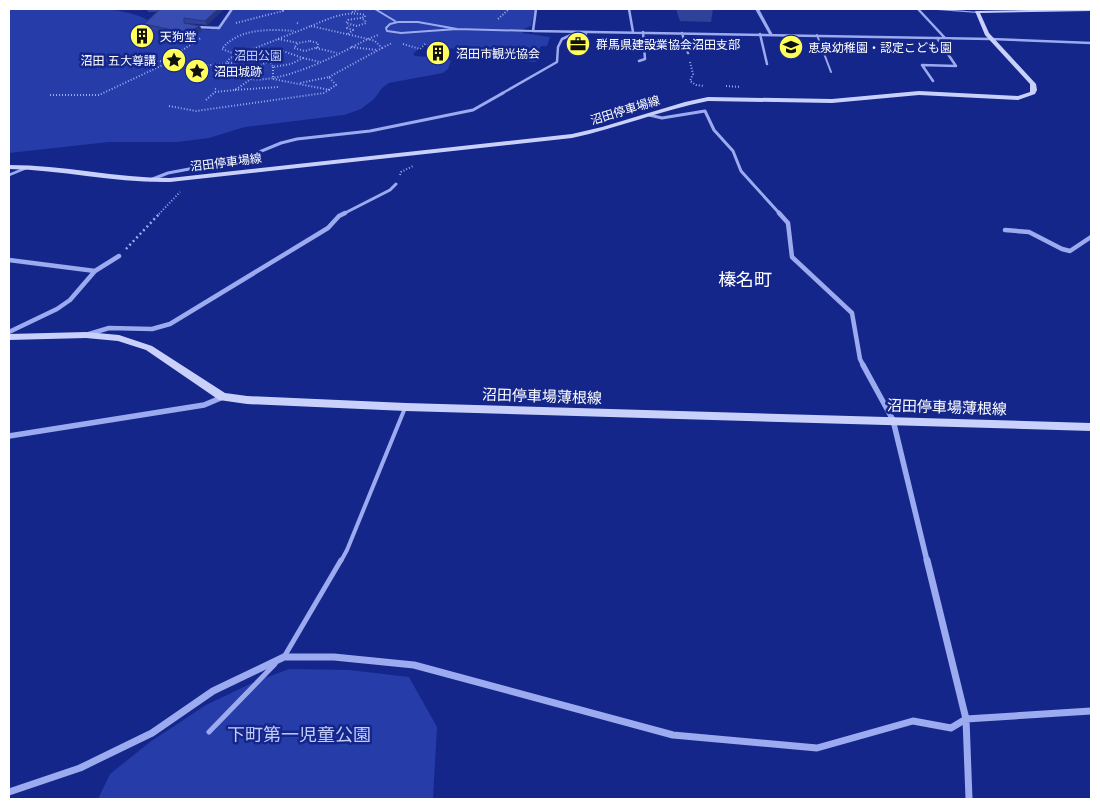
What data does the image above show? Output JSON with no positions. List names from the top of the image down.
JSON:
{
  "streets": {
    "main road": ["沼田停車場線", "沼田停車場薄根線"]
  },
  "districts": ["榛名町"],
  "parks": ["沼田公園", "下町第一児童公園"],
  "places": {
    "building": ["天狗堂", "沼田市観光協会"],
    "office": ["群馬県建設業協会沼田支部"],
    "school or university": ["恵泉幼稚園・認定こども園"],
    "place": ["沼田 五大尊講", "沼田城跡"]
  }
}
